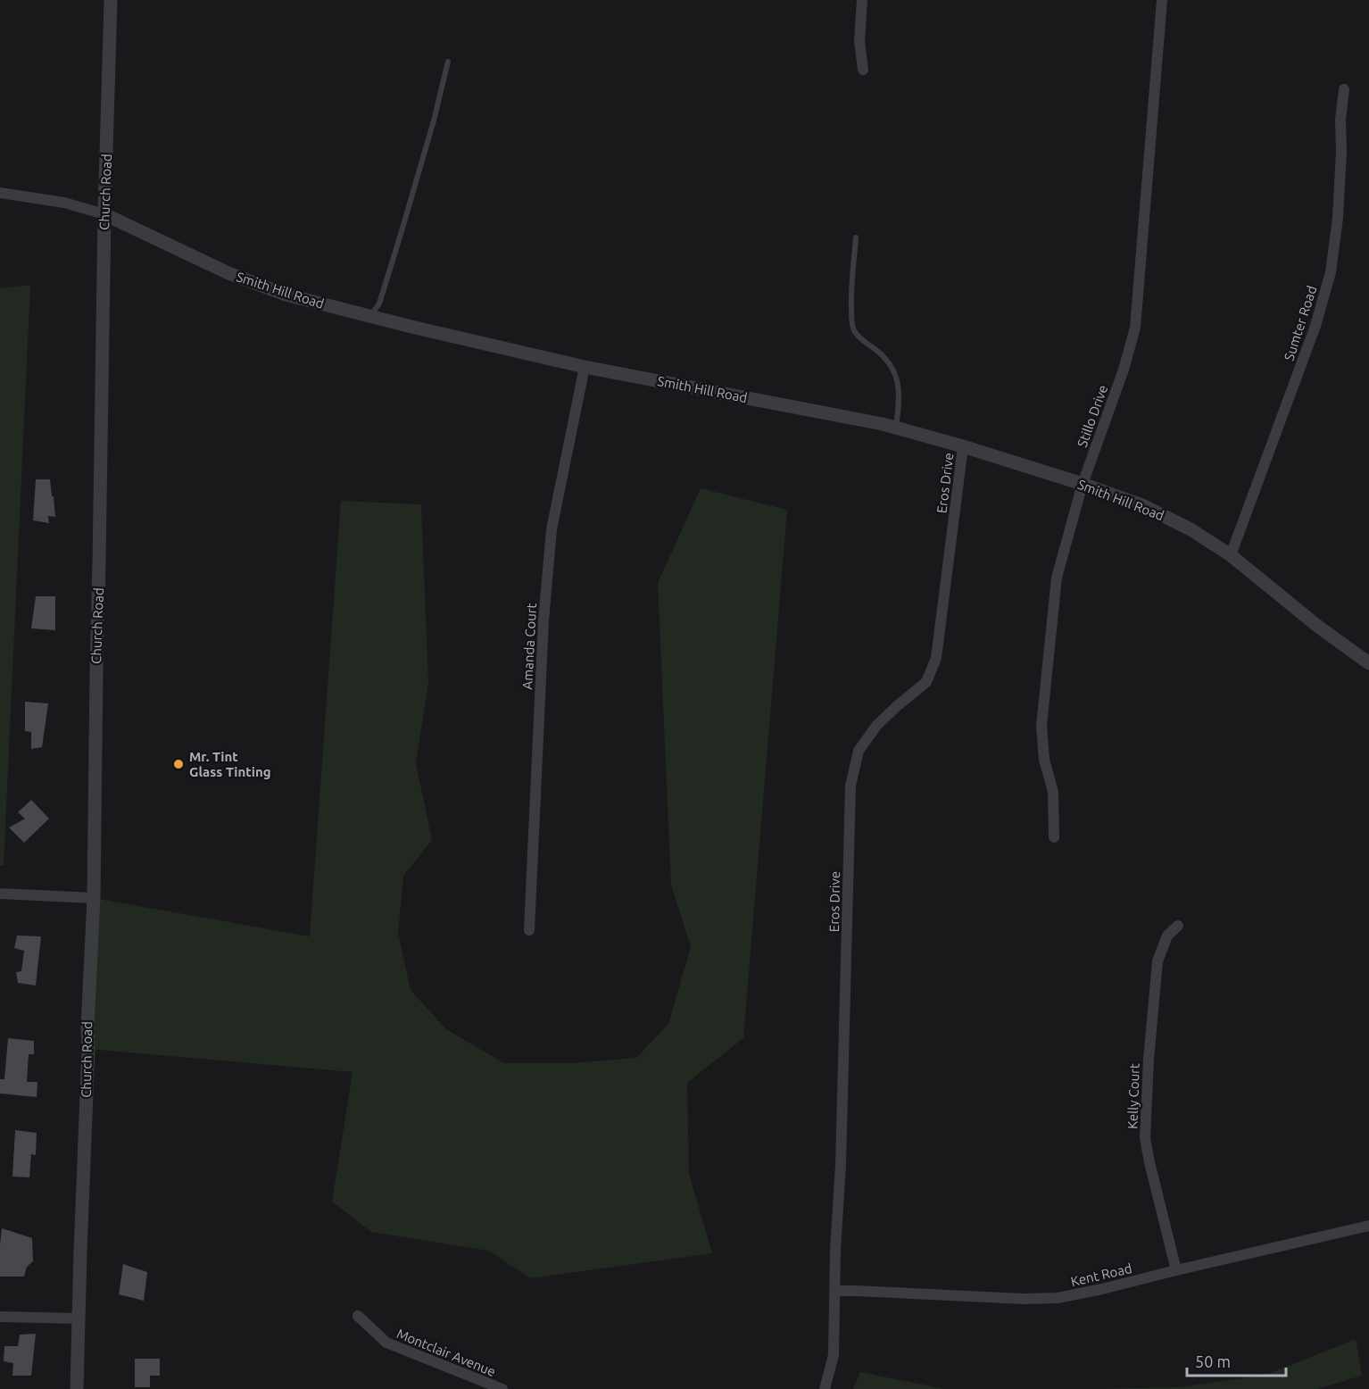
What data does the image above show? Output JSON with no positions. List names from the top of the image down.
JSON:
{
  "streets": {
    "street": [
      "Church Road",
      "Smith Hill Road",
      "Sumter Road",
      "Stillo Drive",
      "Eros Drive",
      "Amanda Court",
      "Kelly Court",
      "Kent Road",
      "Montclair Avenue"
    ]
  },
  "crossings": [
    ["Church Road", "Smith Hill Road"],
    ["Smith Hill Road", "Sumter Road"],
    ["Smith Hill Road", "Stillo Drive"],
    ["Smith Hill Road", "Eros Drive"],
    ["Smith Hill Road", "Amanda Court"],
    ["Eros Drive", "Kent Road"],
    ["Kelly Court", "Kent Road"]
  ],
  "places": ["Mr. Tint Glass Tinting"],
  "scale_bar": "50 m"
}
